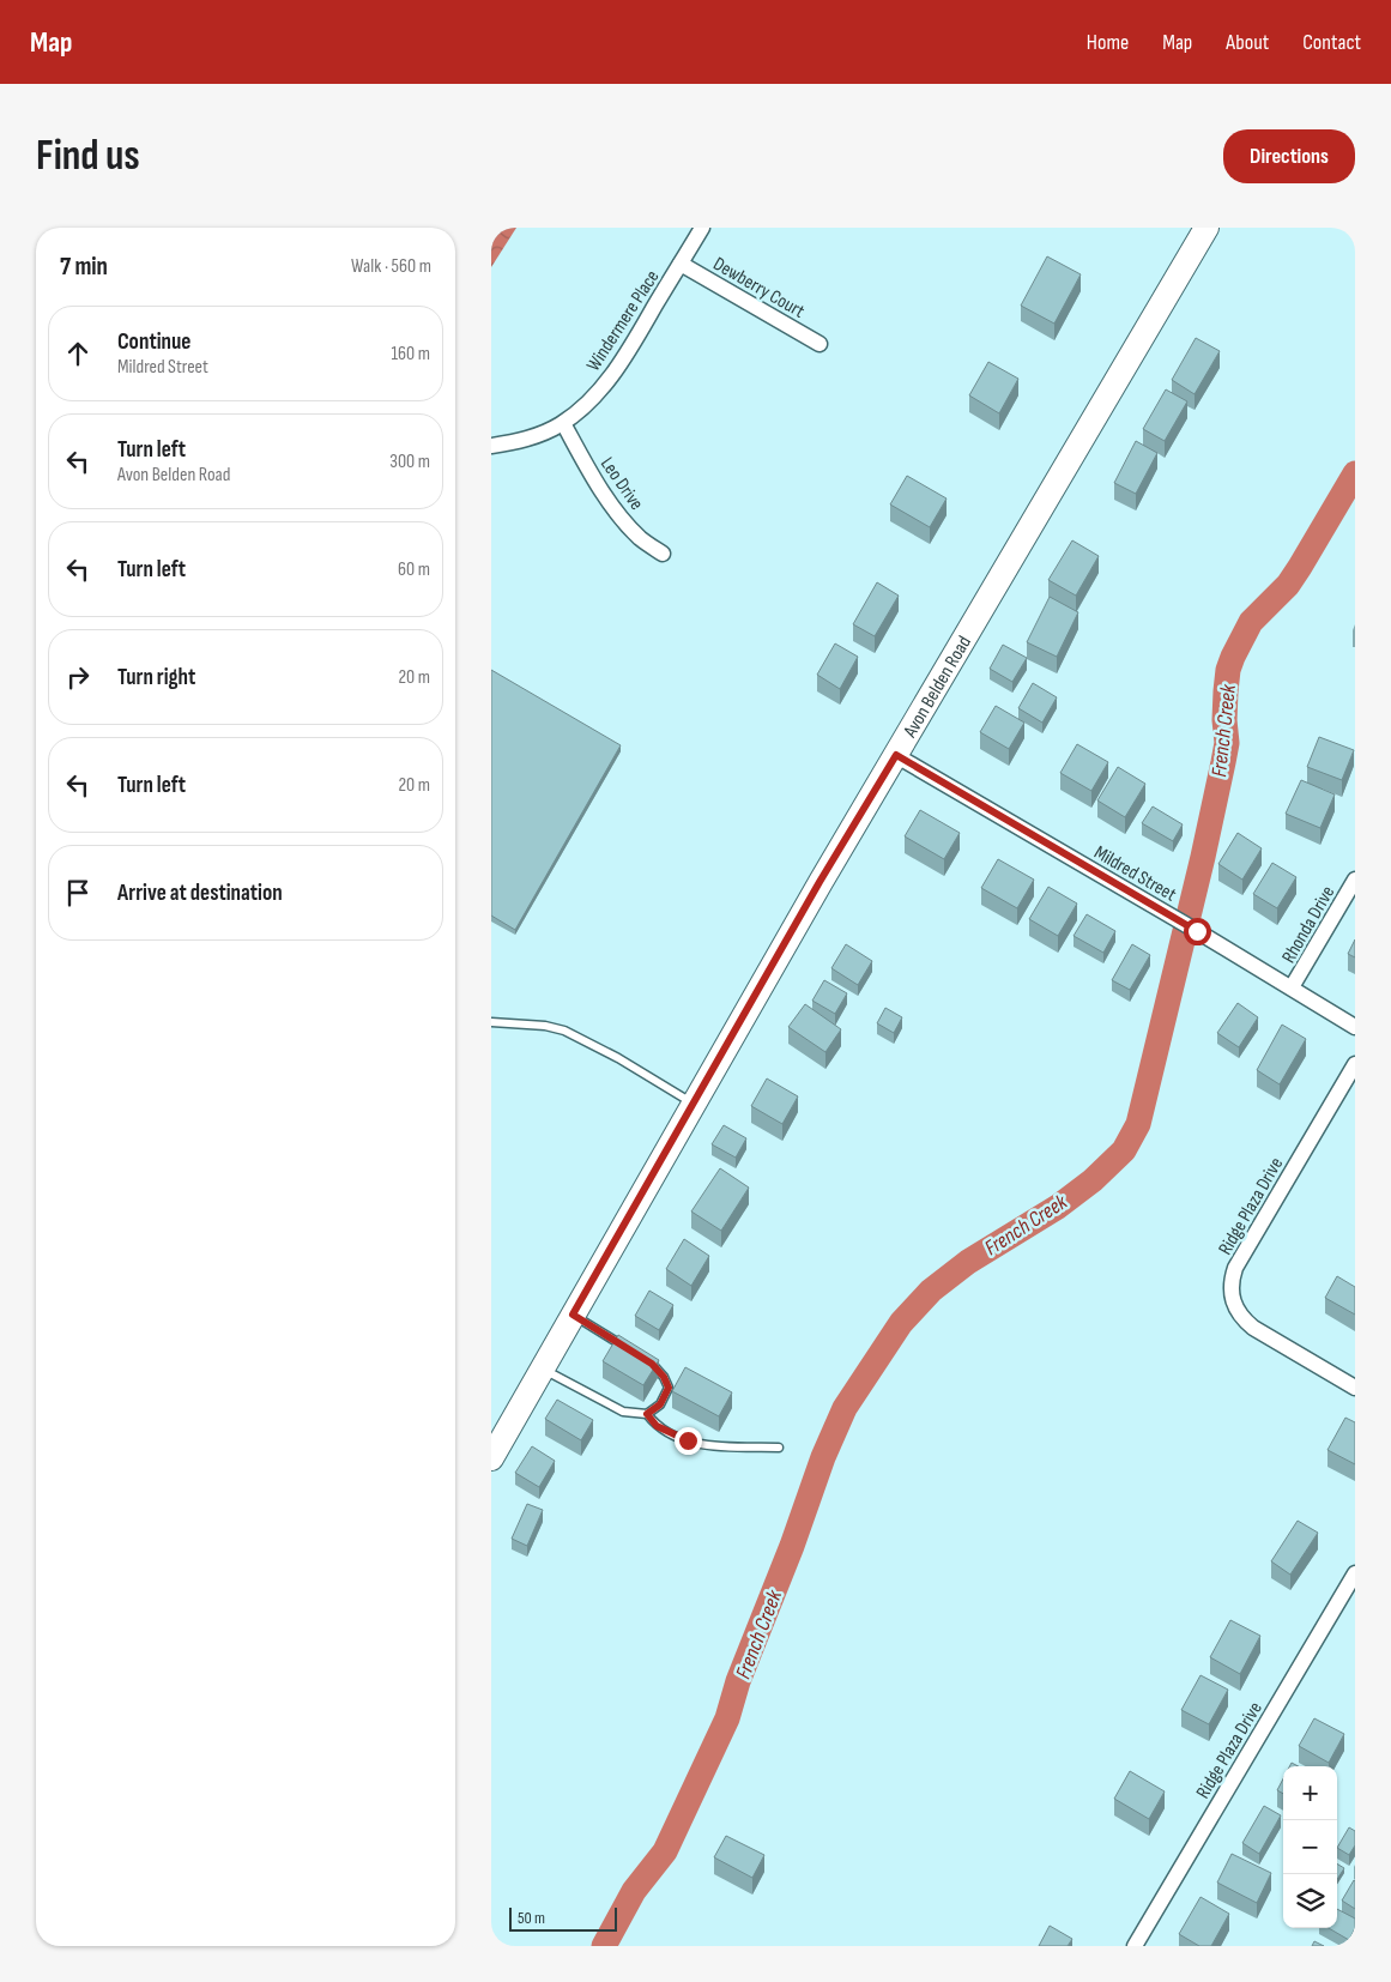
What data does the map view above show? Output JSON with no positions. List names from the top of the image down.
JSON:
{
  "streets": {
    "main road": ["Avon Belden Road"],
    "street": [
      "Dewberry Court",
      "Windermere Place",
      "Leo Drive",
      "Mildred Street",
      "Rhonda Drive",
      "Ridge Plaza Drive"
    ]
  },
  "crossings": [
    ["Dewberry Court", "Windermere Place"],
    ["Windermere Place", "Leo Drive"],
    ["Avon Belden Road", "Mildred Street"],
    ["Mildred Street", "Rhonda Drive"]
  ],
  "water": ["French Creek"],
  "scale_bar": "50 m",
  "page": {
    "header": "Map",
    "nav": [
      "Home",
      "Map",
      "About",
      "Contact"
    ],
    "buttons": "Directions",
    "title": "Find us",
    "heading": ["7 min", "Walk · 560 m"],
    "list": [
      ["Continue", "Mildred Street", "160 m"],
      ["Turn left", "Avon Belden Road", "300 m"],
      ["Turn left", "60 m"],
      ["Turn right", "20 m"],
      ["Turn left", "20 m"],
      "Arrive at destination"
    ],
    "map_buttons": ["+", "−"],
    "scale": "50 m"
  }
}
